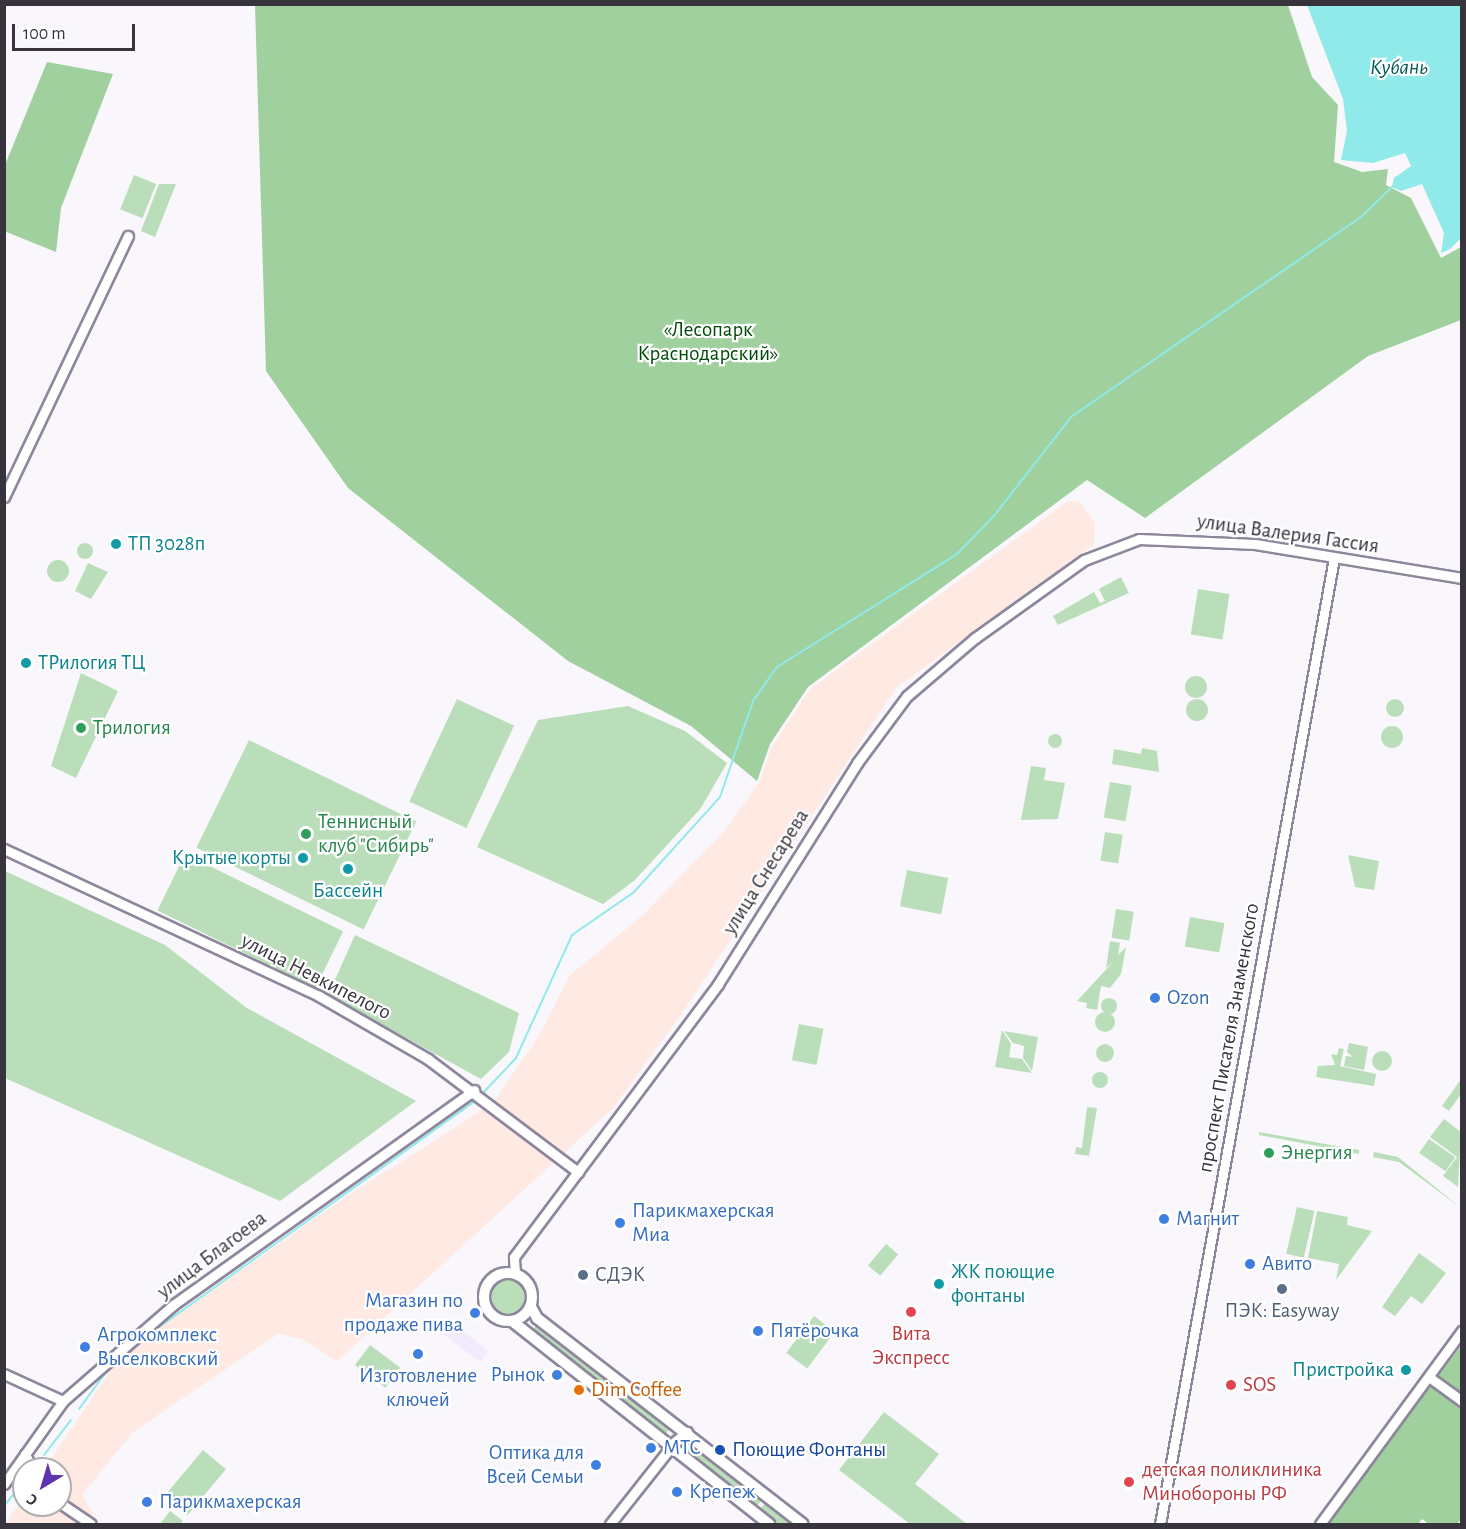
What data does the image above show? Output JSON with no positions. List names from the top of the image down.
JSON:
{
  "streets": {
    "street": [
      "улица Валерия Гассия",
      "улица Снесарева",
      "улица Невкипелого",
      "проспект Писателя Знаменского",
      "улица Благоева"
    ]
  },
  "crossings": [
    ["улица Валерия Гассия", "улица Снесарева"],
    ["улица Валерия Гассия", "проспект Писателя Знаменского"],
    ["улица Снесарева", "улица Невкипелого"],
    ["улица Невкипелого", "улица Благоева"]
  ],
  "water": ["Кубань"],
  "parks": ["«Лесопарк Краснодарский»"],
  "places": [
    "ТП 3028п",
    "ТРилогия ТЦ",
    "Трилогия",
    "Теннисный клуб \"Сибирь\"",
    "Крытые корты",
    "Бассейн",
    "Ozon",
    "Энергия",
    "Магнит",
    "Парикмахерская Миа",
    "Авито",
    "СДЭК",
    "ЖК поющие фонтаны",
    "ПЭК: Easyway",
    "Вита Экспресс",
    "Магазин по продаже пива",
    "Пятёрочка",
    "Агрокомплекс Выселковский",
    "Изготовление ключей",
    "Пристройка",
    "Рынок",
    "SOS",
    "Dim Coffee",
    "МТС",
    "Поющие Фонтаны",
    "Оптика для Всей Семьи",
    "детская поликлиника Минобороны РФ",
    "Крепеж",
    "Парикмахерская"
  ],
  "scale_bar": "100 m",
  "north": "bottom left"
}
